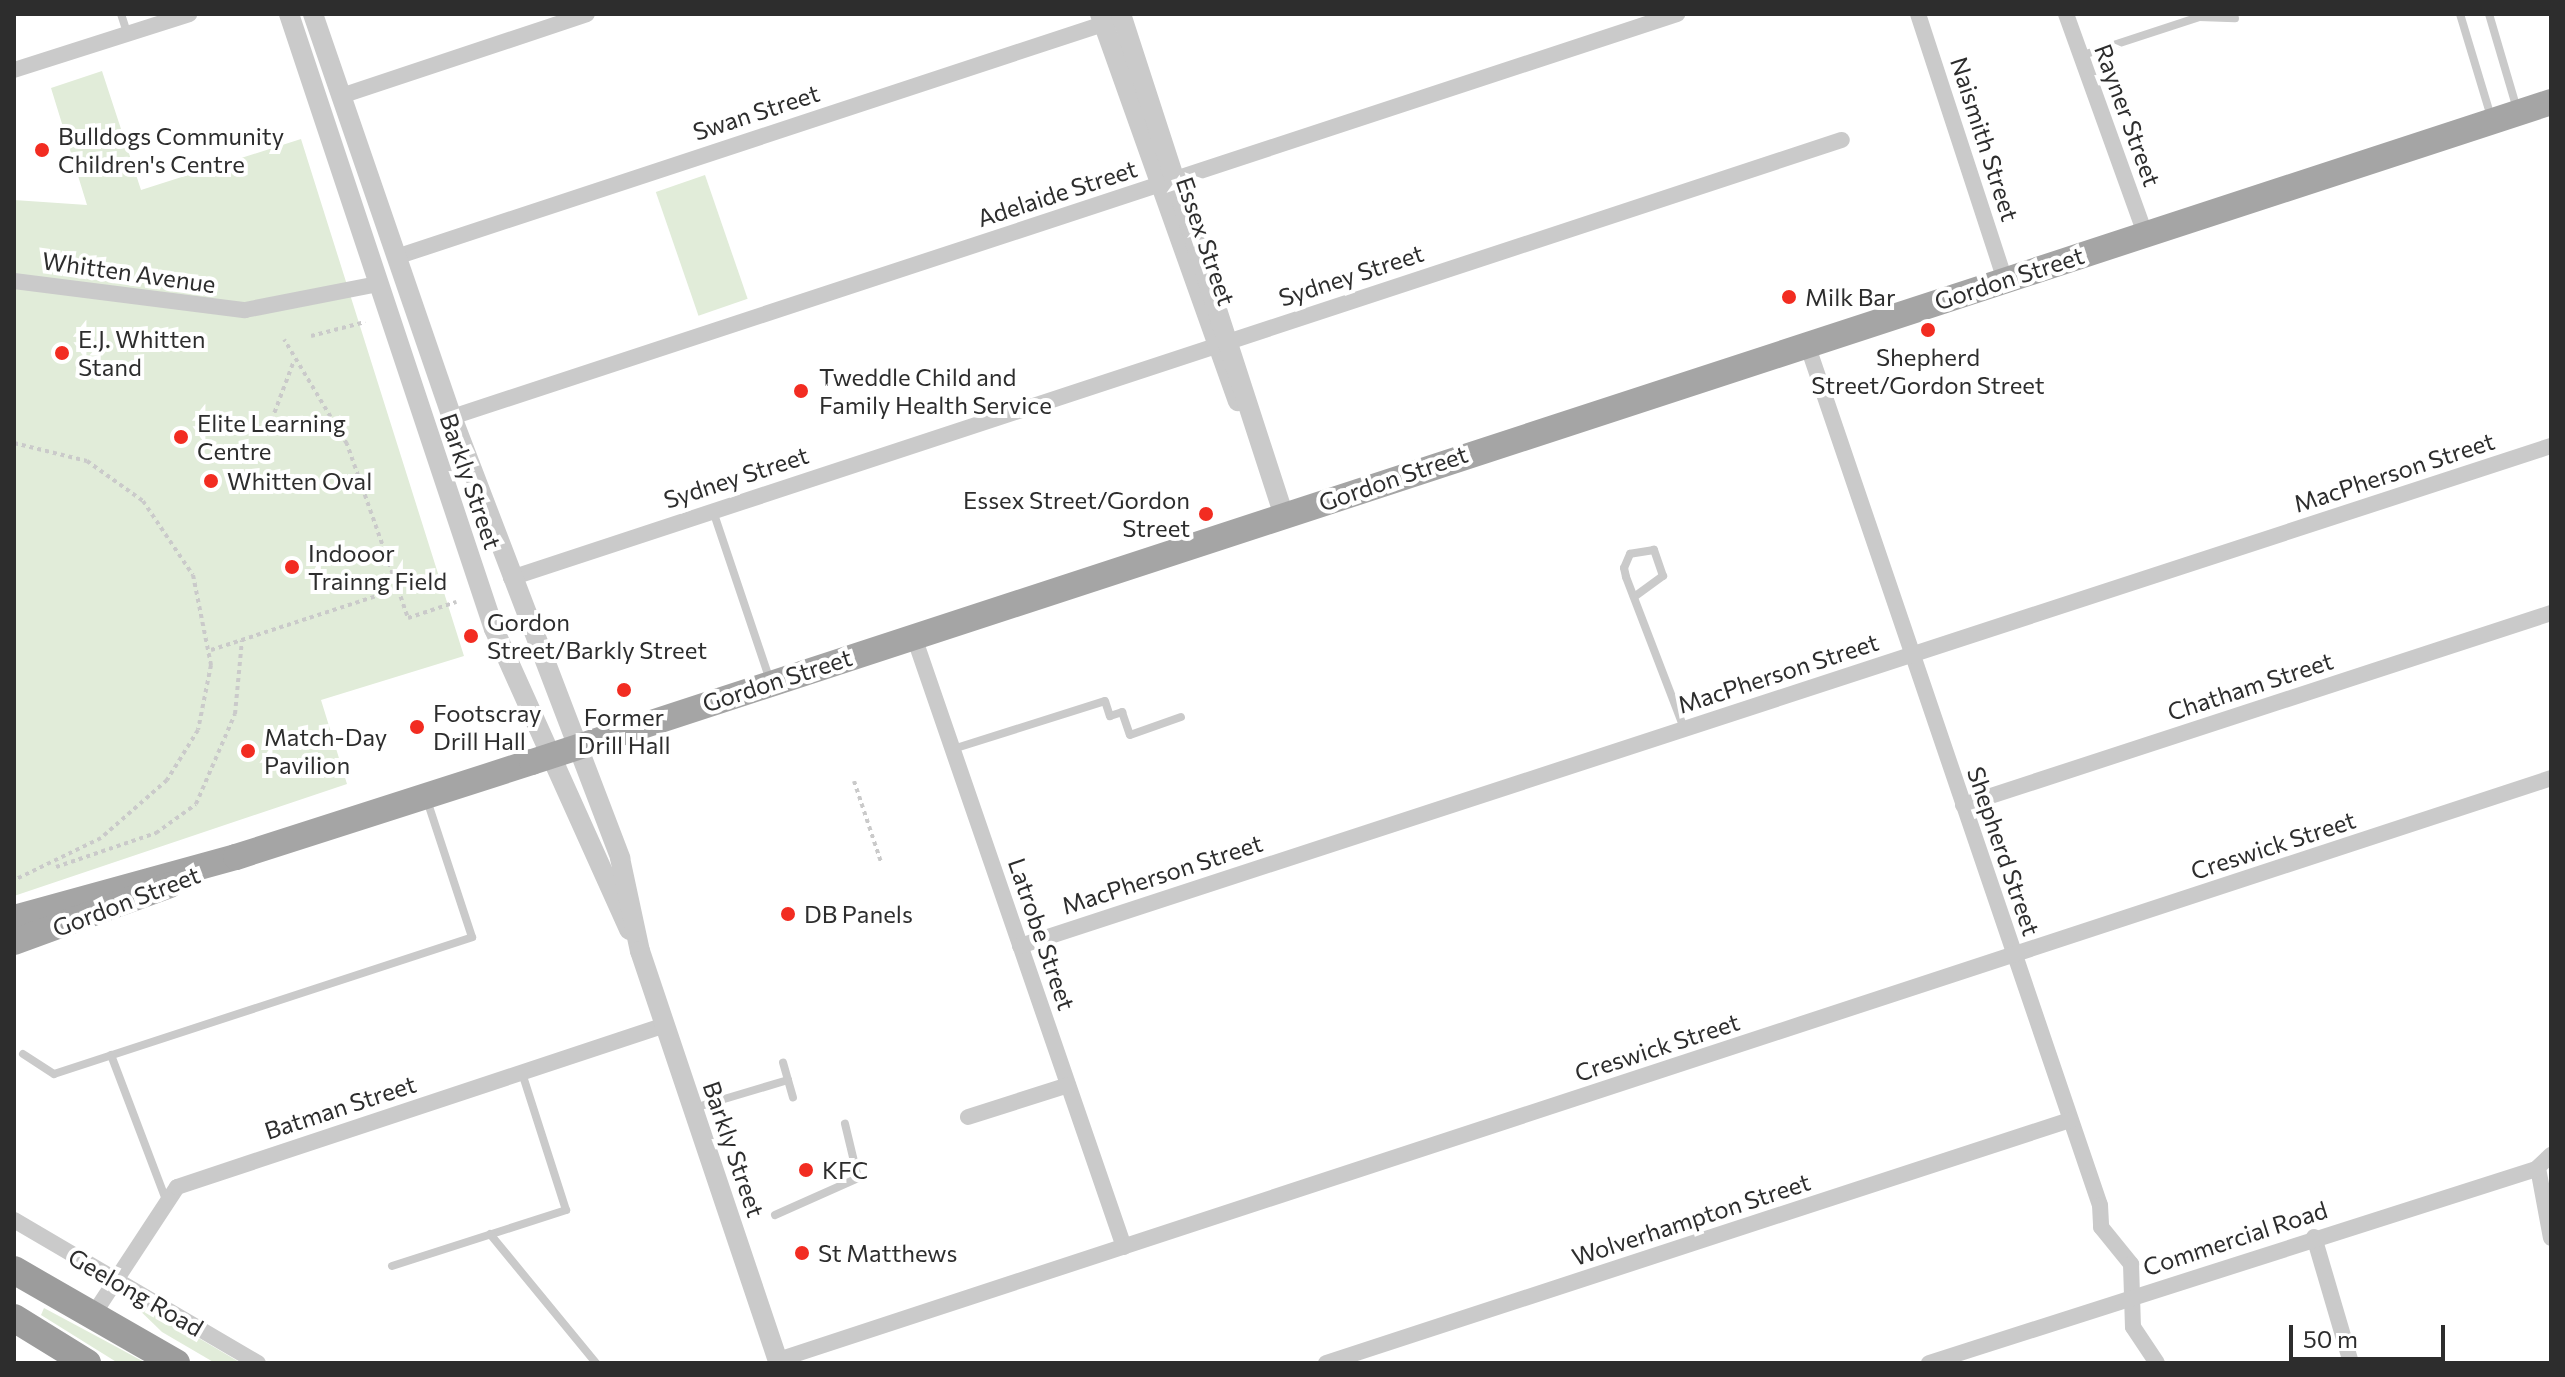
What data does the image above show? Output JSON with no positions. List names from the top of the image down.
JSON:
{
  "streets": {
    "highway": ["Geelong Road"],
    "main road": ["Gordon Street"],
    "street": [
      "Swan Street",
      "Rayner Street",
      "Naismith Street",
      "Adelaide Street",
      "Essex Street",
      "Whitten Avenue",
      "Sydney Street",
      "MacPherson Street",
      "Barkly Street",
      "Chatham Street",
      "Creswick Street",
      "Shepherd Street",
      "Latrobe Street",
      "Batman Street",
      "Wolverhampton Street",
      "Commercial Road"
    ]
  },
  "crossings": [
    ["Swan Street", "Essex Street"],
    ["Swan Street", "Barkly Street"],
    ["Rayner Street", "Gordon Street"],
    ["Naismith Street", "Gordon Street"],
    ["Adelaide Street", "Essex Street"],
    ["Adelaide Street", "Barkly Street"],
    ["Essex Street", "Sydney Street"],
    ["Essex Street", "Gordon Street"],
    ["Whitten Avenue", "Barkly Street"],
    ["Sydney Street", "Barkly Street"],
    ["Gordon Street", "Barkly Street"],
    ["Gordon Street", "Shepherd Street"],
    ["Gordon Street", "Latrobe Street"],
    ["MacPherson Street", "Shepherd Street"],
    ["MacPherson Street", "Latrobe Street"],
    ["Barkly Street", "Creswick Street"],
    ["Barkly Street", "Batman Street"],
    ["Chatham Street", "Shepherd Street"],
    ["Creswick Street", "Shepherd Street"],
    ["Creswick Street", "Latrobe Street"],
    ["Shepherd Street", "Wolverhampton Street"],
    ["Shepherd Street", "Commercial Road"],
    ["Batman Street", "Geelong Road"]
  ],
  "places": [
    "Bulldogs Community Children's Centre",
    "Milk Bar",
    "Shepherd Street/Gordon Street",
    "E.J. Whitten Stand",
    "Tweddle Child and Family Health Service",
    "Elite Learning Centre",
    "Whitten Oval",
    "Essex Street/Gordon Street",
    "Indooor Trainng Field",
    "Gordon Street/Barkly Street",
    "Former Drill Hall",
    "Footscray Drill Hall",
    "Match-Day Pavilion",
    "DB Panels",
    "KFC",
    "St Matthews"
  ],
  "scale_bar": "50 m"
}
